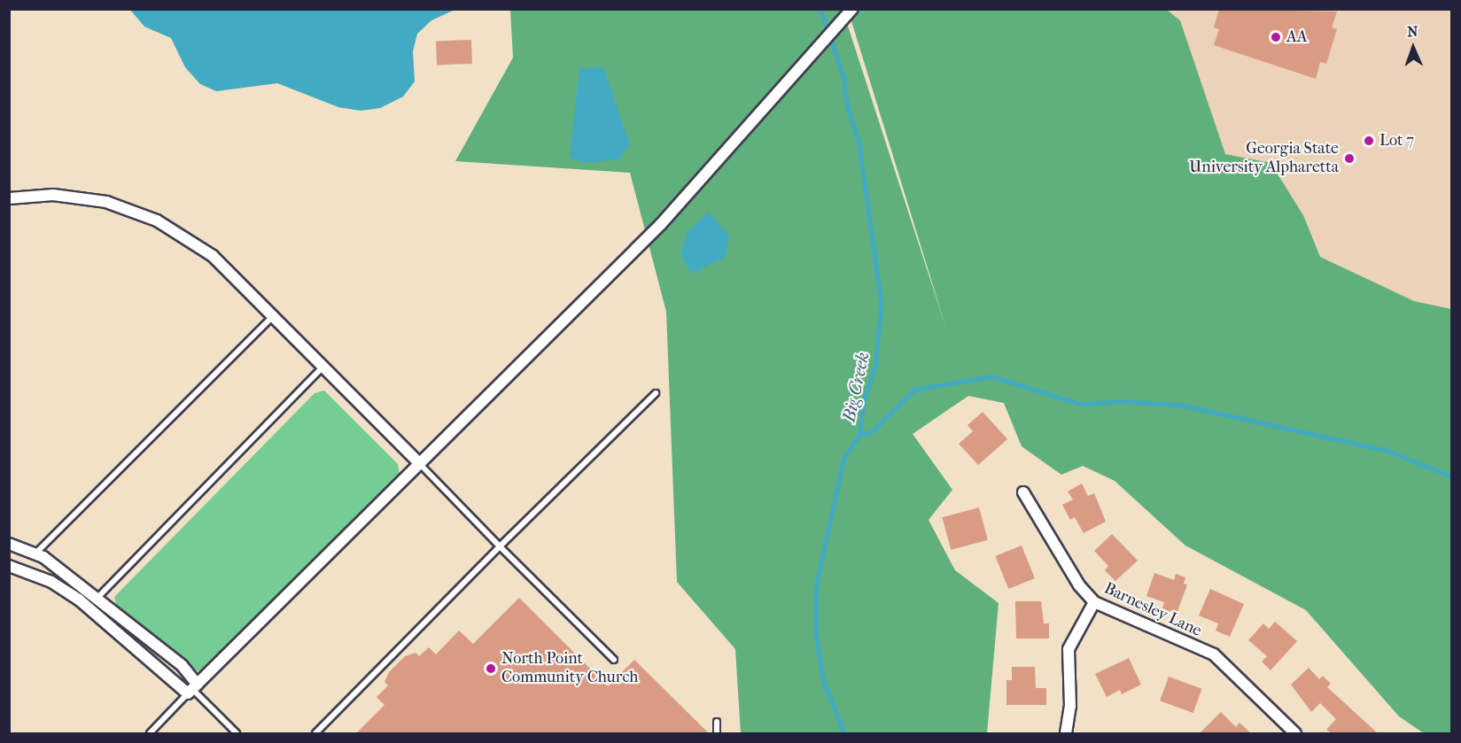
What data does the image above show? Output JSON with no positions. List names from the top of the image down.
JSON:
{
  "streets": {
    "street": ["Barnesley Lane"]
  },
  "water": ["Big Creek"],
  "places": [
    "AA",
    "Lot 7",
    "Georgia State University Alpharetta",
    "North Point Community Church"
  ],
  "north": "top"
}
